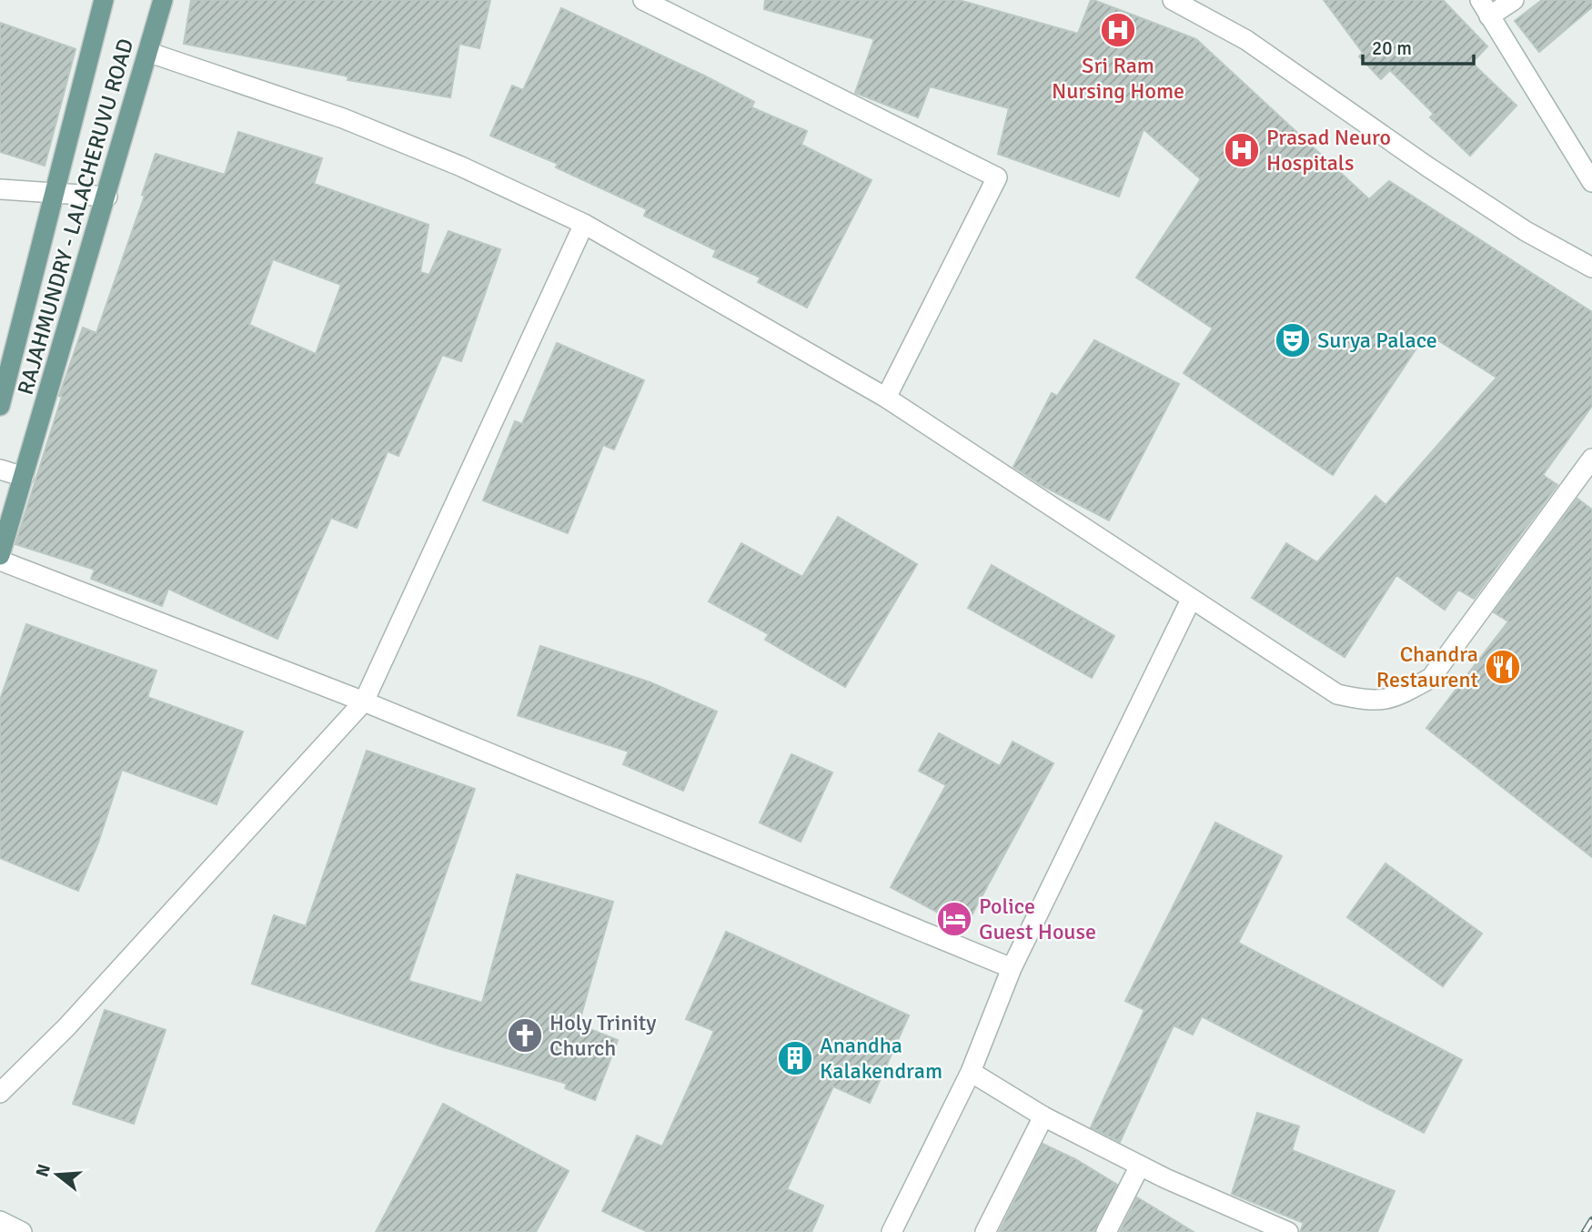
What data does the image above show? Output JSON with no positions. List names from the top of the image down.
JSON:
{
  "streets": {
    "main road": ["RAJAHMUNDRY - LALACHERUVU ROAD"]
  },
  "places": {
    "hospital": ["Sri Ram Nursing Home", "Prasad Neuro Hospitals"],
    "theatre": ["Surya Palace"],
    "restaurant": ["Chandra Restaurent"],
    "hotel": ["Police Guest House"],
    "church": ["Holy Trinity Church"],
    "building": ["Anandha Kalakendram"]
  },
  "scale_bar": "20 m",
  "north": "left"
}
